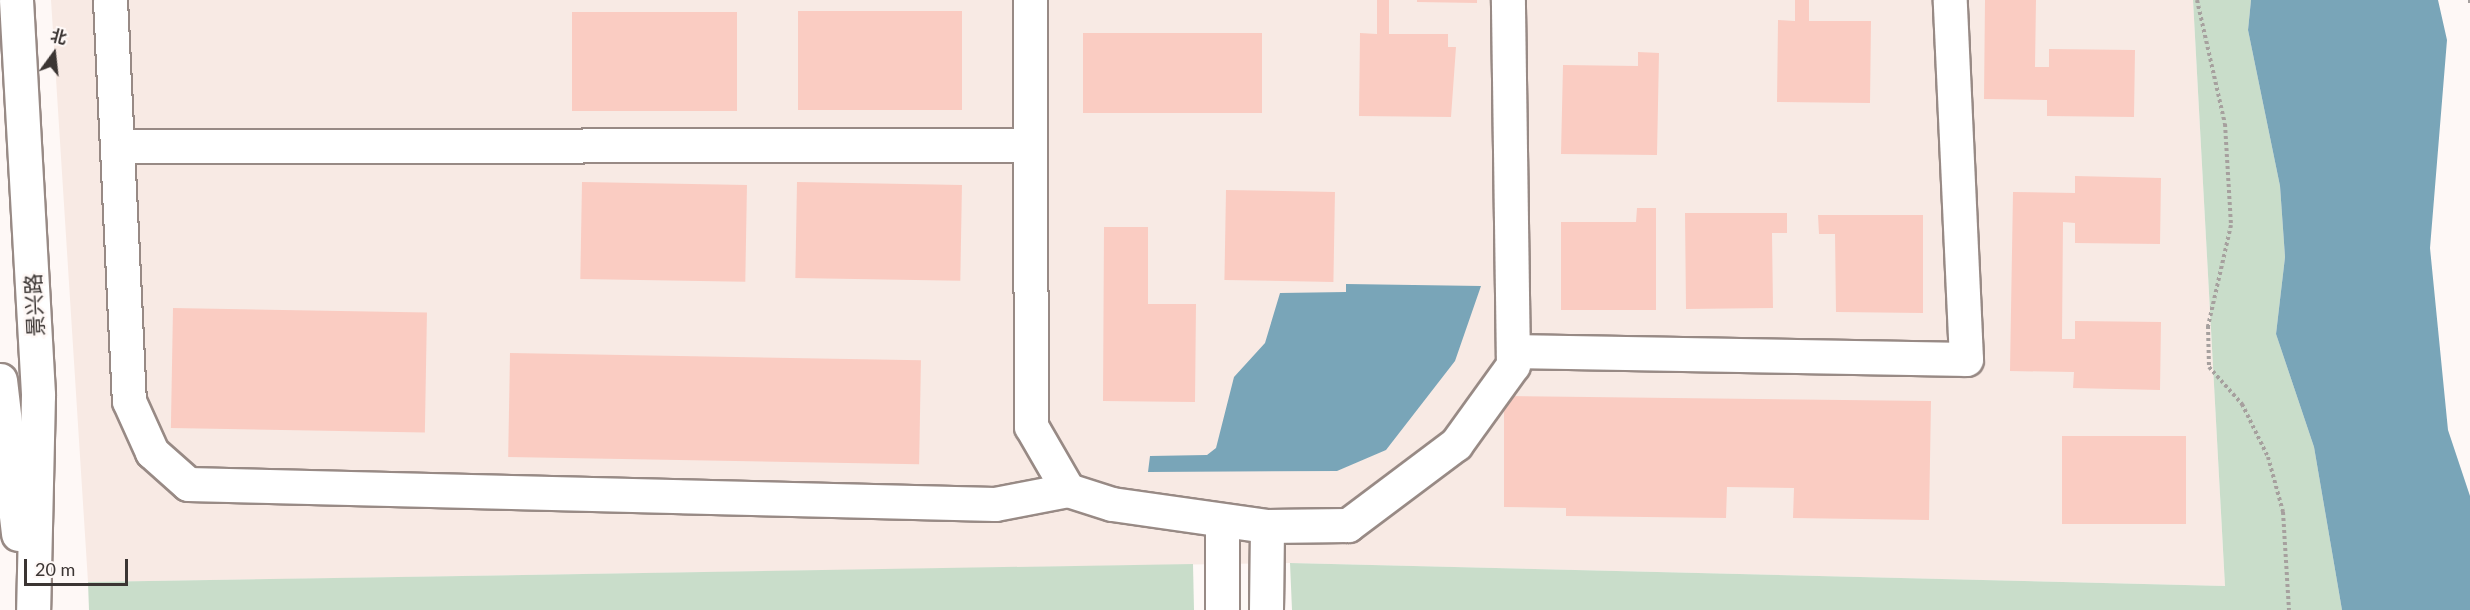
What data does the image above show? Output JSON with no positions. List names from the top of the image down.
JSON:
{
  "streets": {
    "street": ["景兴路"]
  },
  "scale_bar": "20 m",
  "north": "top"
}
